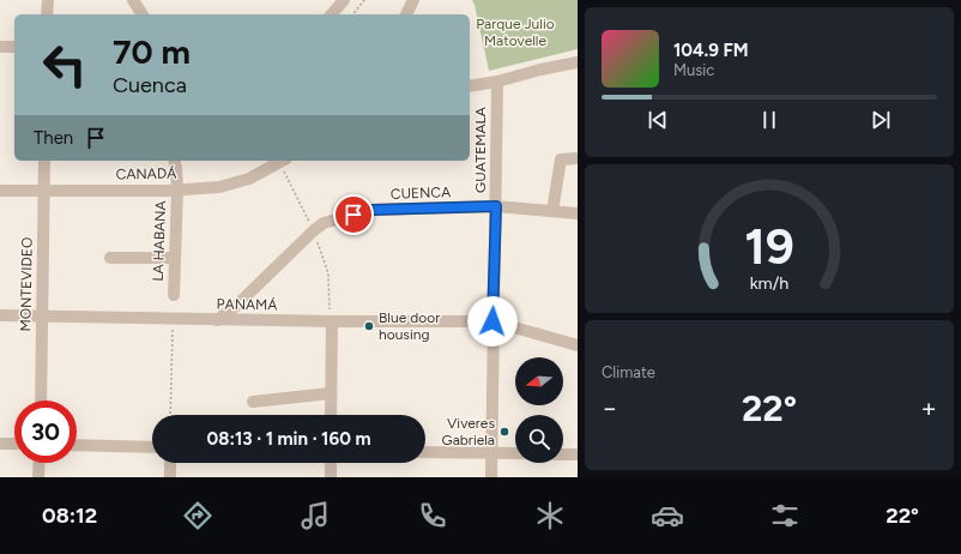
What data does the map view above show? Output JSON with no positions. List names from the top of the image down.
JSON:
{
  "streets": {
    "street": [
      "GUATEMALA",
      "CANADÁ",
      "CUENCA",
      "LA HABANA",
      "MONTEVIDEO",
      "PANAMÁ"
    ]
  },
  "crossings": [
    ["GUATEMALA", "CUENCA"],
    ["GUATEMALA", "PANAMÁ"],
    ["CANADÁ", "LA HABANA"],
    ["CANADÁ", "MONTEVIDEO"],
    ["CUENCA", "PANAMÁ"],
    ["MONTEVIDEO", "PANAMÁ"]
  ],
  "parks": ["Parque Julio Matovelle"],
  "places": ["Blue door housing", "Viveres Gabriela"],
  "north": "left",
  "page": {
    "turn": ["70 m", "Cuenca"],
    "song": ["104.9 FM", "Music"],
    "then": "Then",
    "tile": "Climate",
    "heat": ["−", "22°", "+"],
    "limit": "30",
    "trip": "08:13 · 1 min · 160 m",
    "tabs": ["08:12", "22°"],
    "gauge": ["19", "km/h"]
  }
}
